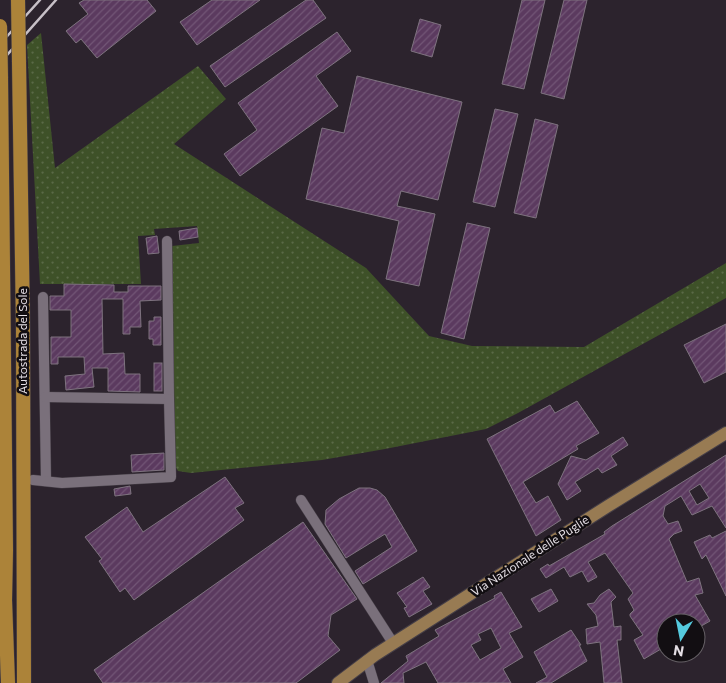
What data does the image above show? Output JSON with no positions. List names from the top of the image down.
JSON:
{
  "streets": {
    "highway": ["Autostrada del Sole"],
    "main road": ["Via Nazionale delle Puglie"]
  },
  "north": "bottom"
}
